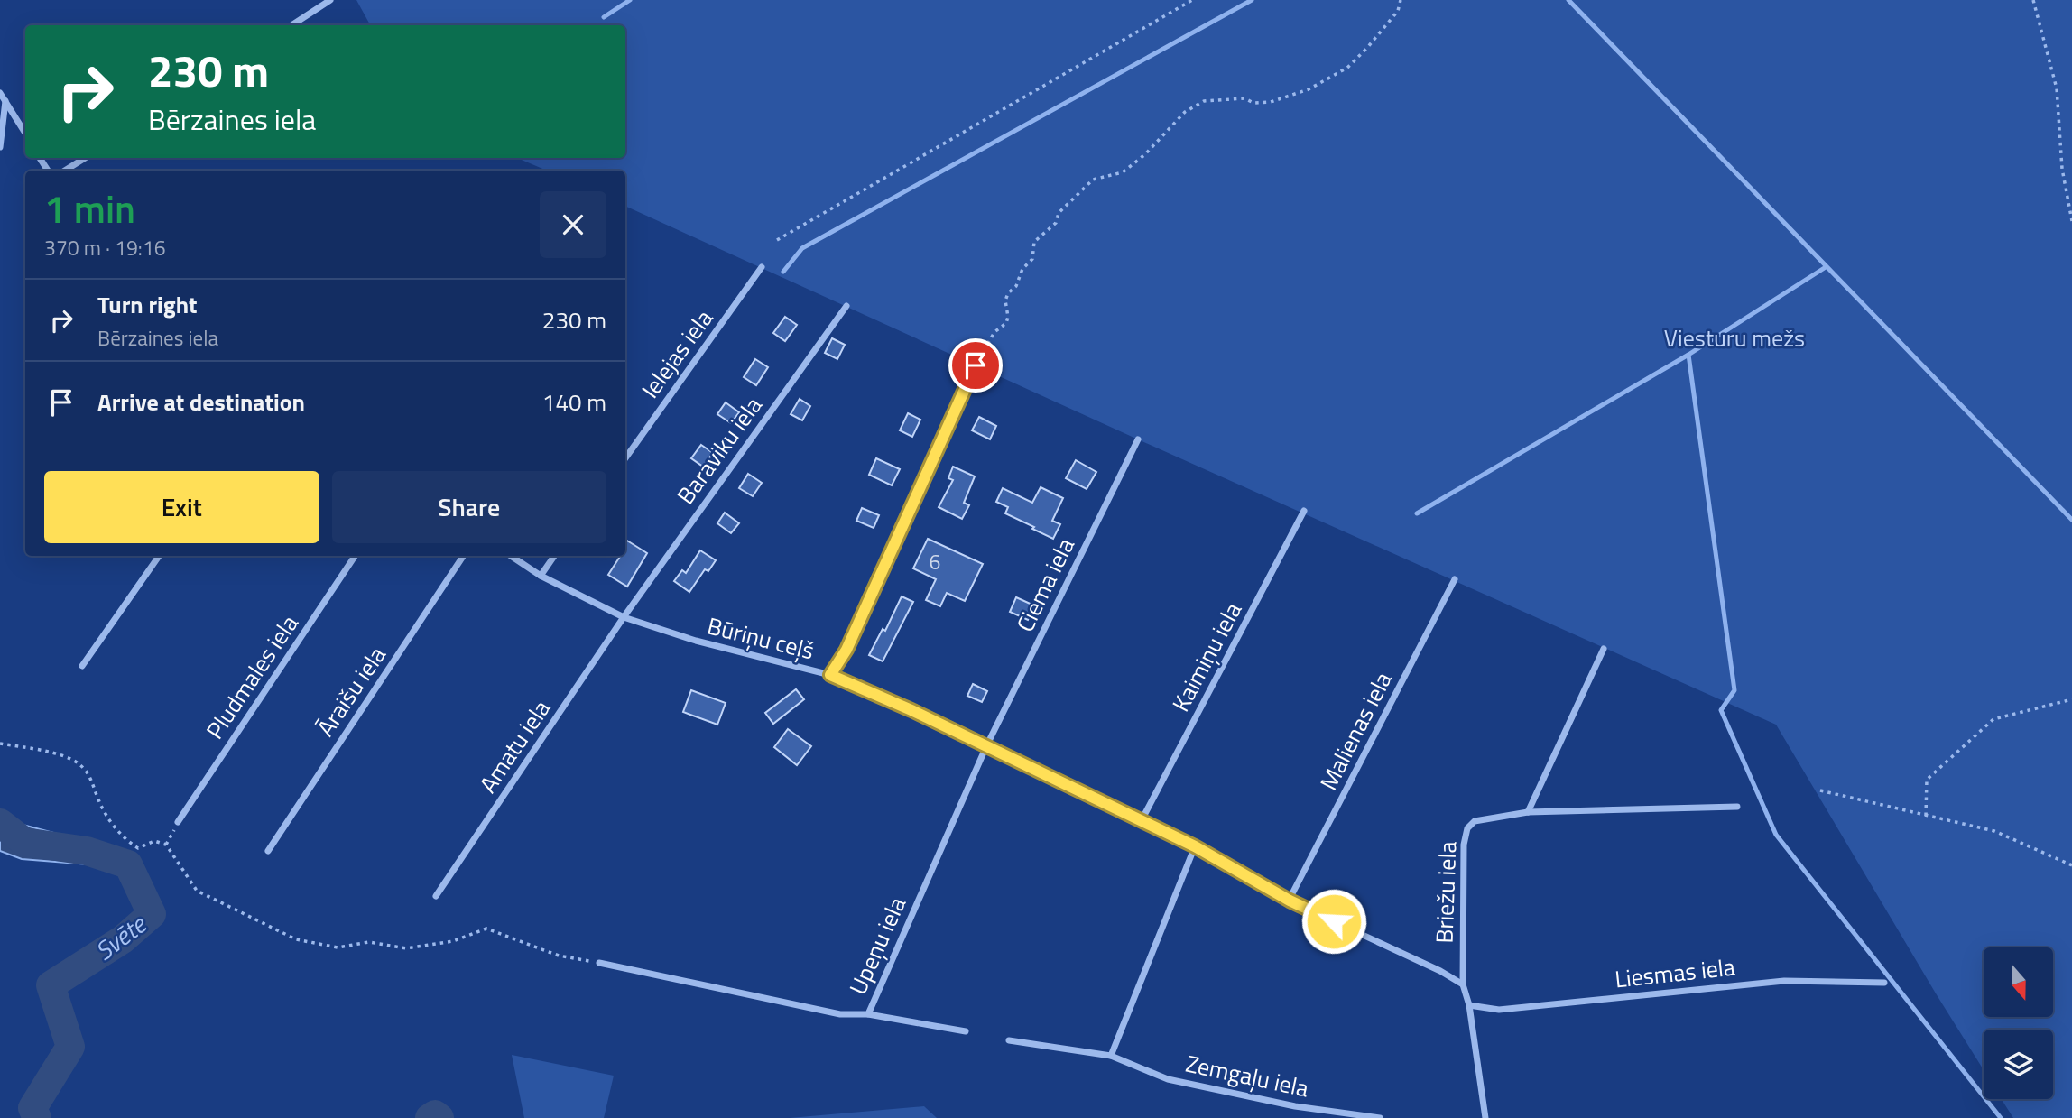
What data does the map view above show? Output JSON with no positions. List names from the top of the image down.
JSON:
{
  "streets": {
    "street": [
      "Ielejas iela",
      "Baraviku iela",
      "Ciema iela",
      "Būriņu ceļš",
      "Kaimiņu iela",
      "Pludmales iela",
      "Āraišu iela",
      "Malienas iela",
      "Amatu iela",
      "Briežu iela",
      "Upeņu iela",
      "Liesmas iela",
      "Zemgaļu iela"
    ]
  },
  "crossings": [
    ["Baraviku iela", "Būriņu ceļš"],
    ["Baraviku iela", "Amatu iela"],
    ["Ciema iela", "Būriņu ceļš"],
    ["Ciema iela", "Upeņu iela"],
    ["Būriņu ceļš", "Kaimiņu iela"],
    ["Būriņu ceļš", "Malienas iela"],
    ["Būriņu ceļš", "Amatu iela"],
    ["Būriņu ceļš", "Briežu iela"],
    ["Būriņu ceļš", "Upeņu iela"]
  ],
  "water": ["Svēte"],
  "parks": ["Viesturu mežs"],
  "house_numbers": ["6"],
  "north": "bottom",
  "page": {
    "turn": ["230 m", "Bērzaines iela"],
    "heading": ["1 min", "370 m · 19:16"],
    "list": [
      {
        "name": "Turn right",
        "note": "Bērzaines iela",
        "value": "230 m"
      },
      {
        "name": "Arrive at destination",
        "value": "140 m"
      }
    ],
    "buttons": ["Exit", "Share"]
  }
}
